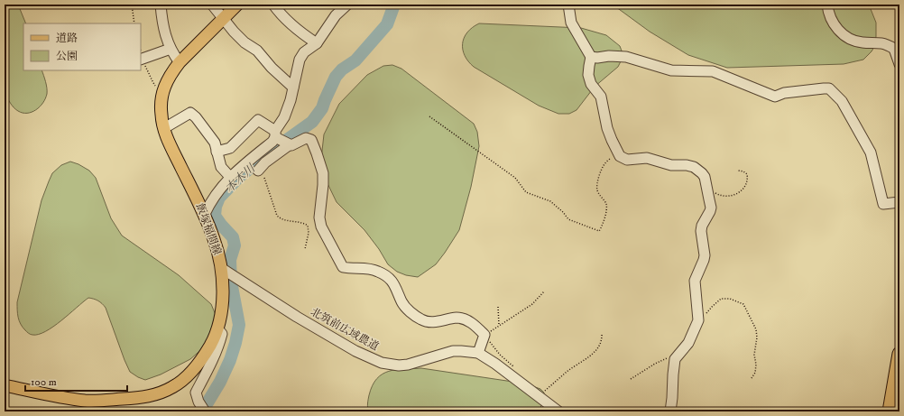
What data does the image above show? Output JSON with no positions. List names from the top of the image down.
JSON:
{
  "streets": {
    "main road": ["飯塚福間線"],
    "street": ["北筑前広域農道"]
  },
  "crossings": [
    ["飯塚福間線", "北筑前広域農道"]
  ],
  "water": ["本木川"],
  "legend": ["道路", "公園"],
  "scale_bar": "100 m"
}
